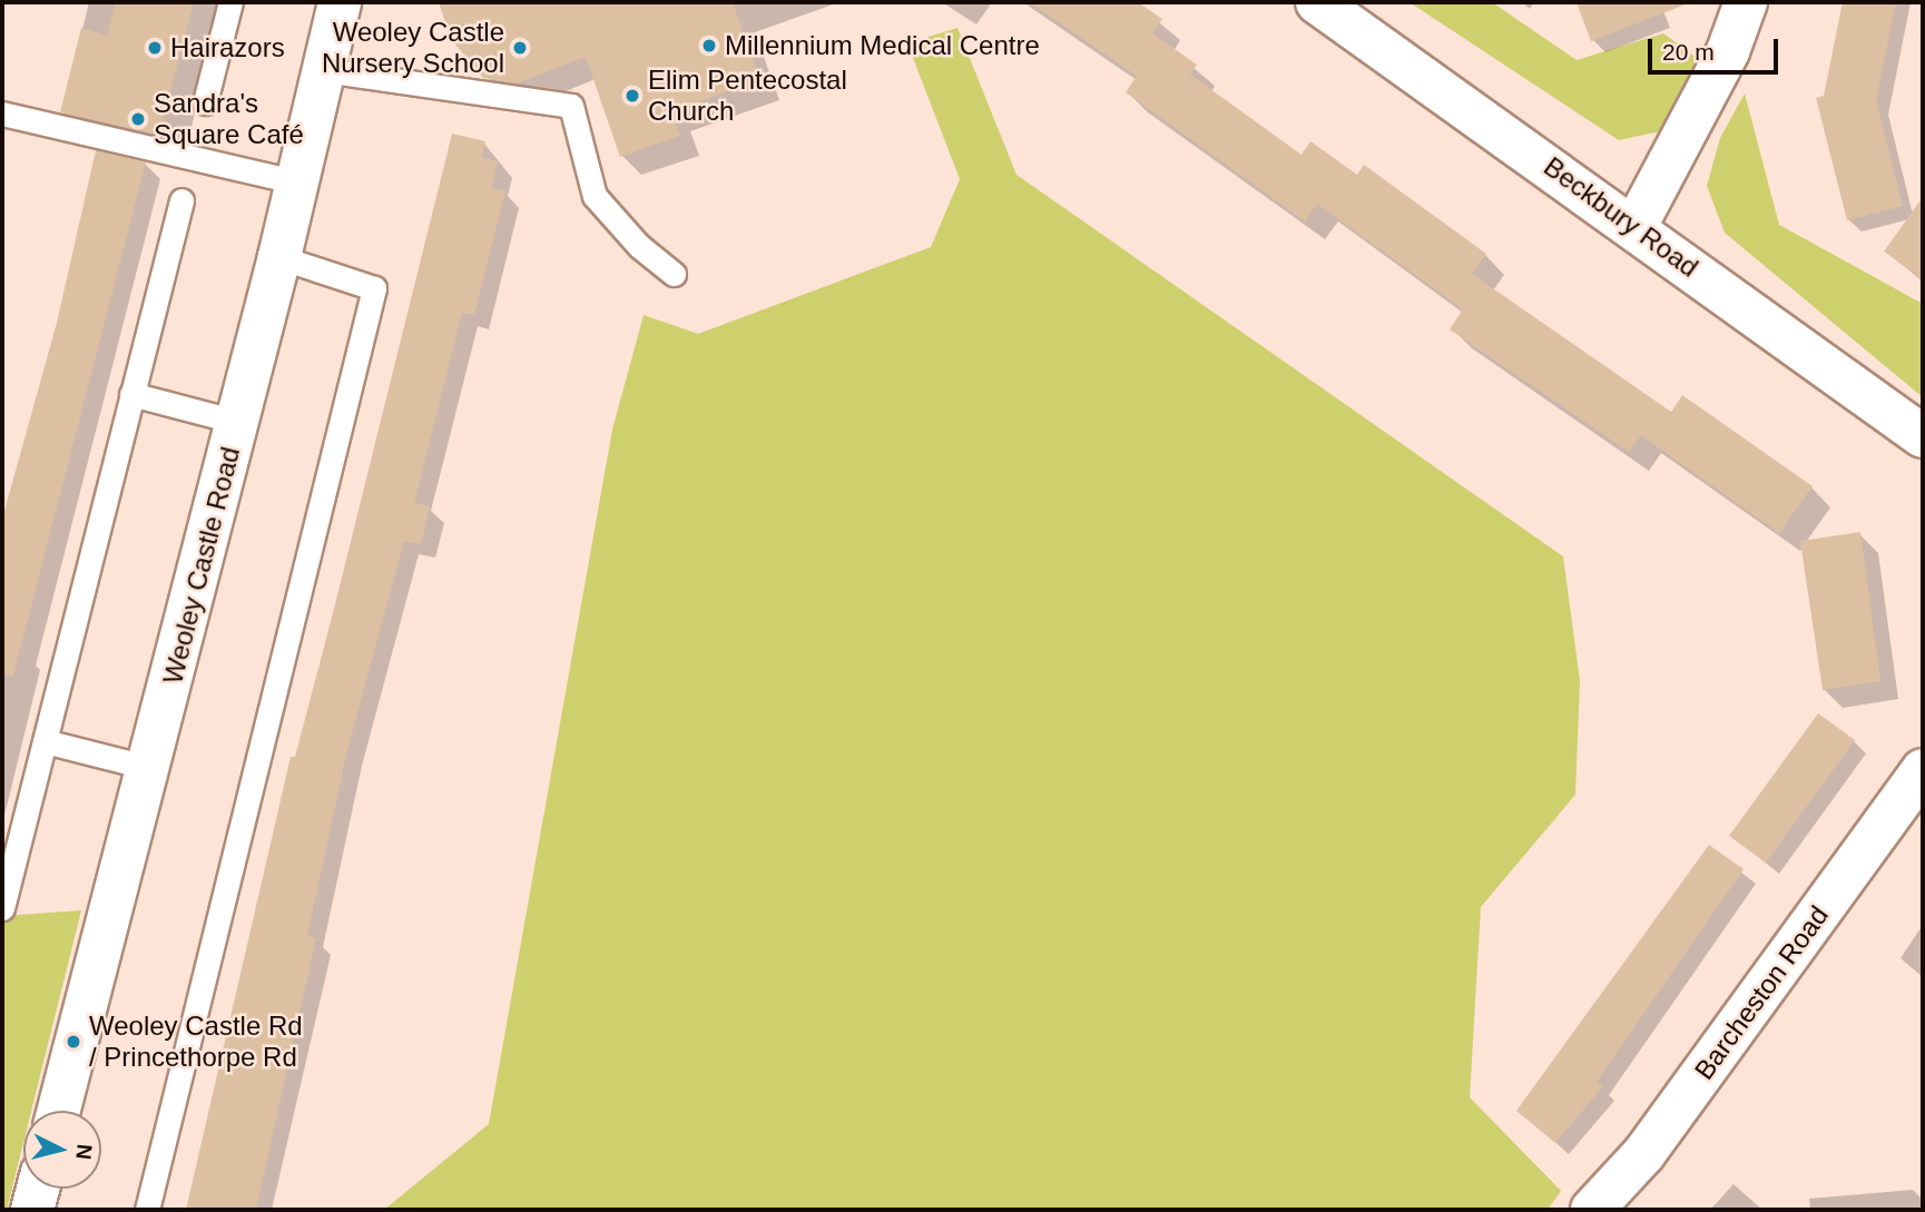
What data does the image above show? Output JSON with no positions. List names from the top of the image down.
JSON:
{
  "streets": {
    "street": ["Beckbury Road", "Weoley Castle Road", "Barcheston Road"]
  },
  "places": [
    "Millennium Medical Centre",
    "Hairazors",
    "Weoley Castle Nursery School",
    "Elim Pentecostal Church",
    "Sandra's Square Café",
    "Weoley Castle Rd / Princethorpe Rd"
  ],
  "scale_bar": "20 m",
  "north": "right"
}
